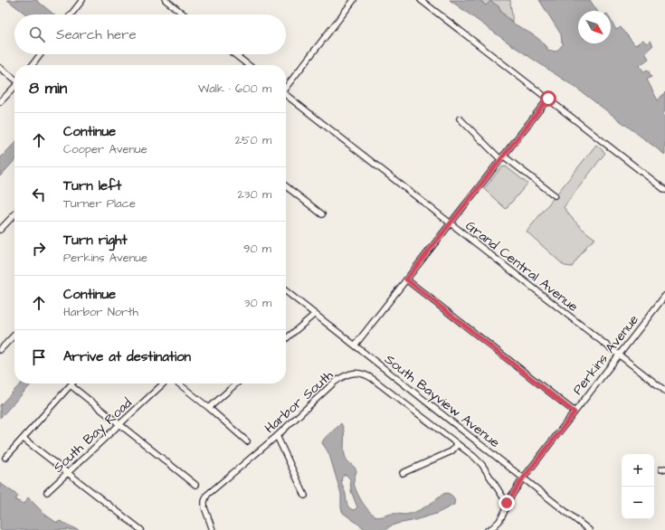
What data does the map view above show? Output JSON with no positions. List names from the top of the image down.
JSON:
{
  "streets": {
    "street": [
      "Grand Central Avenue",
      "Perkins Avenue",
      "South Bayview Avenue",
      "Harbor South",
      "South Bay Road"
    ]
  },
  "crossings": [
    ["Grand Central Avenue", "Perkins Avenue"],
    ["Perkins Avenue", "South Bayview Avenue"],
    ["Perkins Avenue", "Harbor South"]
  ],
  "north": "bottom right",
  "page": {
    "search": "Search here",
    "heading": ["8 min", "Walk · 600 m"],
    "list": [
      ["Continue", "Cooper Avenue", "250 m"],
      ["Turn left", "Turner Place", "230 m"],
      ["Turn right", "Perkins Avenue", "90 m"],
      ["Continue", "Harbor North", "30 m"],
      "Arrive at destination"
    ],
    "map_buttons": ["+", "−"]
  }
}
